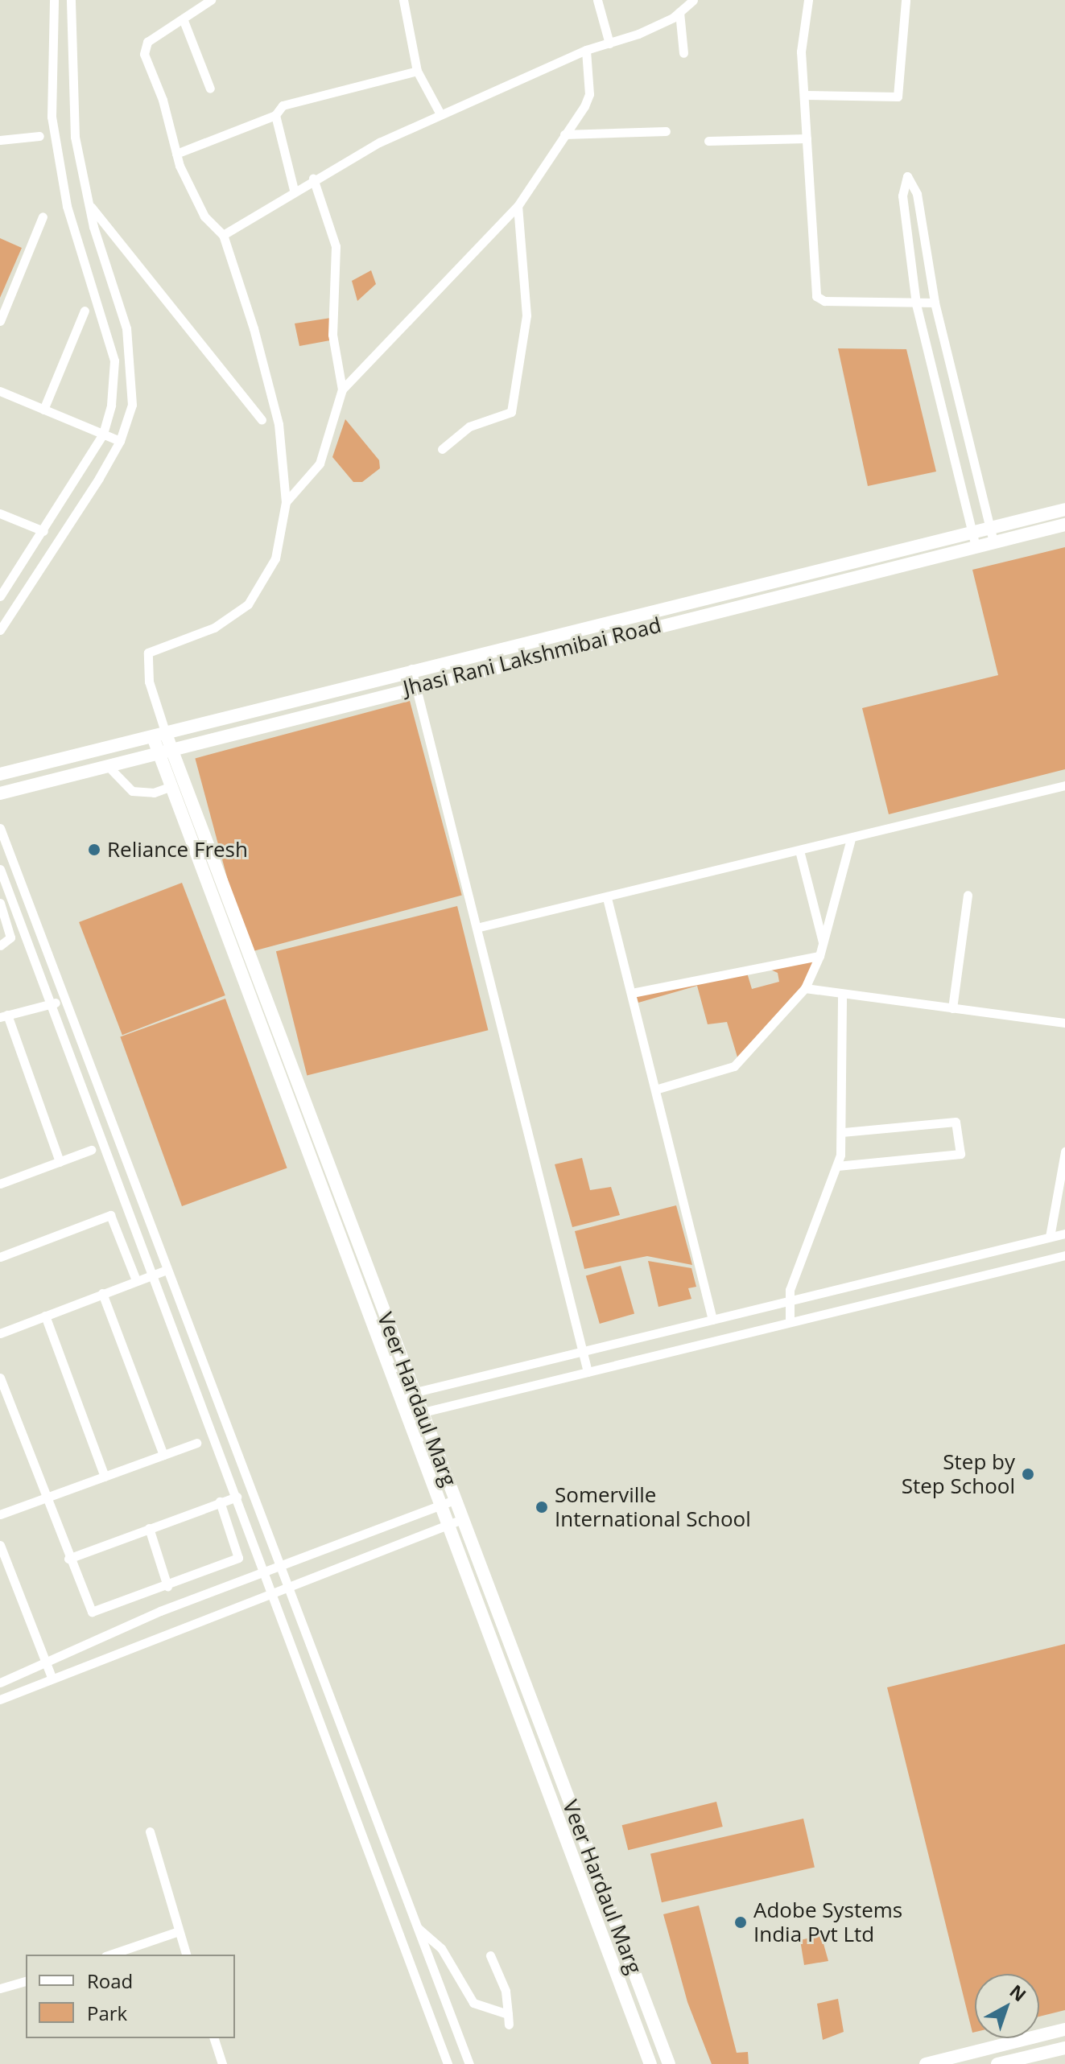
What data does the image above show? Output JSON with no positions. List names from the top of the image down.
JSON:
{
  "streets": {
    "street": ["Jhasi Rani Lakshmibai Road", "Veer Hardaul Marg"]
  },
  "crossings": [
    ["Jhasi Rani Lakshmibai Road", "Veer Hardaul Marg"]
  ],
  "places": [
    "Reliance Fresh",
    "Step by Step School",
    "Somerville International School",
    "Adobe Systems India Pvt Ltd"
  ],
  "legend": ["Road", "Park"],
  "north": "top right"
}
